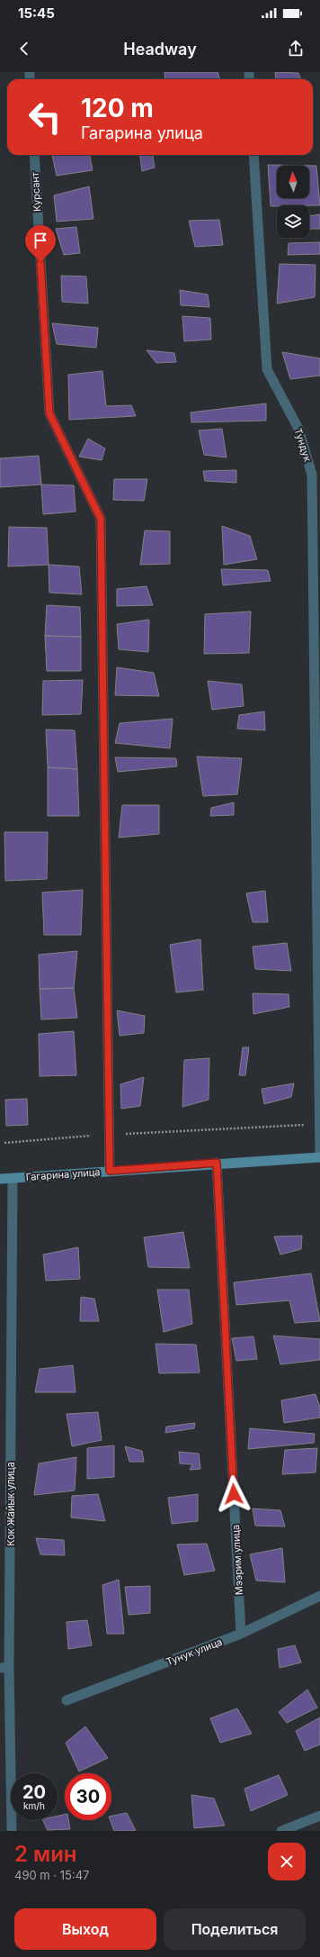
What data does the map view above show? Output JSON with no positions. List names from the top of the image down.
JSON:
{
  "streets": {
    "main road": ["Гагарина улица"],
    "street": [
      "Курсант",
      "Тундук",
      "Кок Жайык улица",
      "Мээрим улица",
      "Тунук улица"
    ]
  },
  "crossings": [
    ["Курсант", "Гагарина улица"],
    ["Тундук", "Гагарина улица"],
    ["Гагарина улица", "Кок Жайык улица"],
    ["Гагарина улица", "Мээрим улица"],
    ["Мээрим улица", "Тунук улица"]
  ],
  "north": "top",
  "page": {
    "status": "15:45",
    "header": "Headway",
    "turn": ["120 m", "Гагарина улица"],
    "speed": "20 km/h",
    "limit": "30",
    "heading": ["2 мин", "490 m · 15:47"],
    "buttons": ["Выход", "Поделиться"]
  }
}
